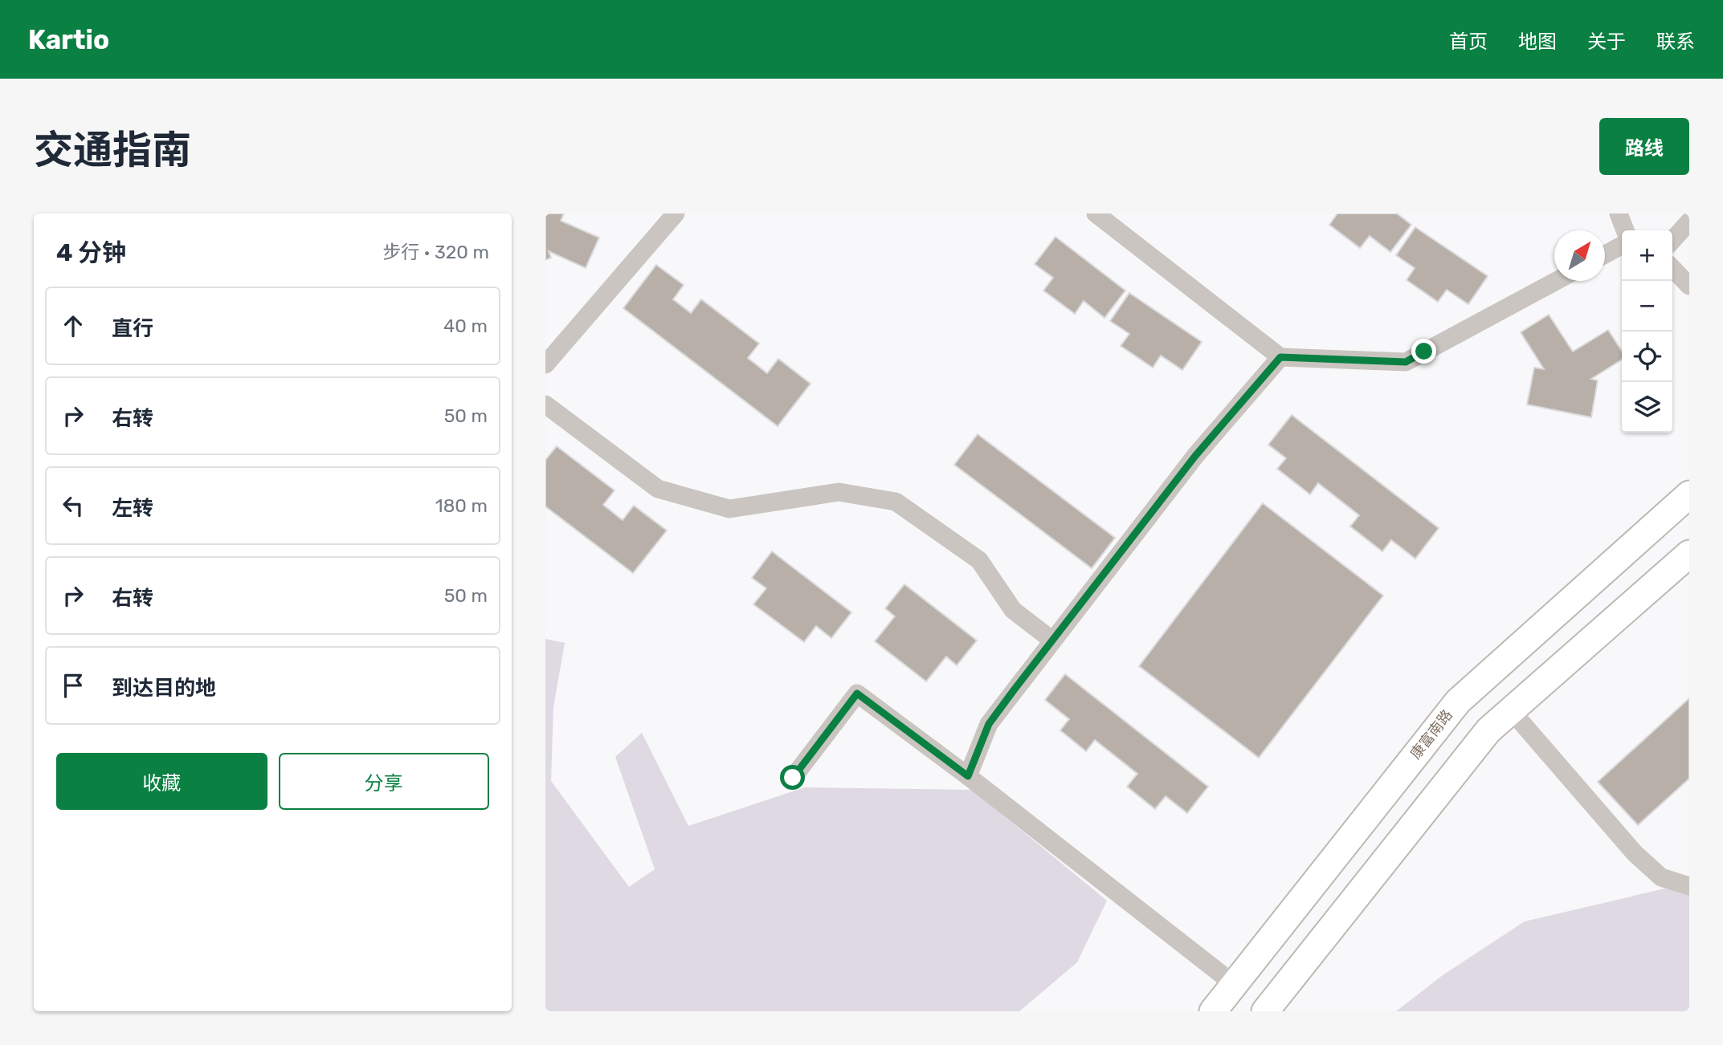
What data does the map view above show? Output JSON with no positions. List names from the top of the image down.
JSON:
{
  "streets": {
    "main road": ["康富南路"]
  },
  "north": "top right",
  "page": {
    "header": "Kartio",
    "nav": [
      "首页",
      "地图",
      "关于",
      "联系"
    ],
    "title": "交通指南",
    "buttons": [
      "路线",
      ["收藏", "分享"]
    ],
    "heading": ["4 分钟", "步行 · 320 m"],
    "map_buttons": ["+", "−"],
    "list": [
      ["直行", "40 m"],
      ["右转", "50 m"],
      ["左转", "180 m"],
      ["右转", "50 m"],
      "到达目的地"
    ]
  }
}
